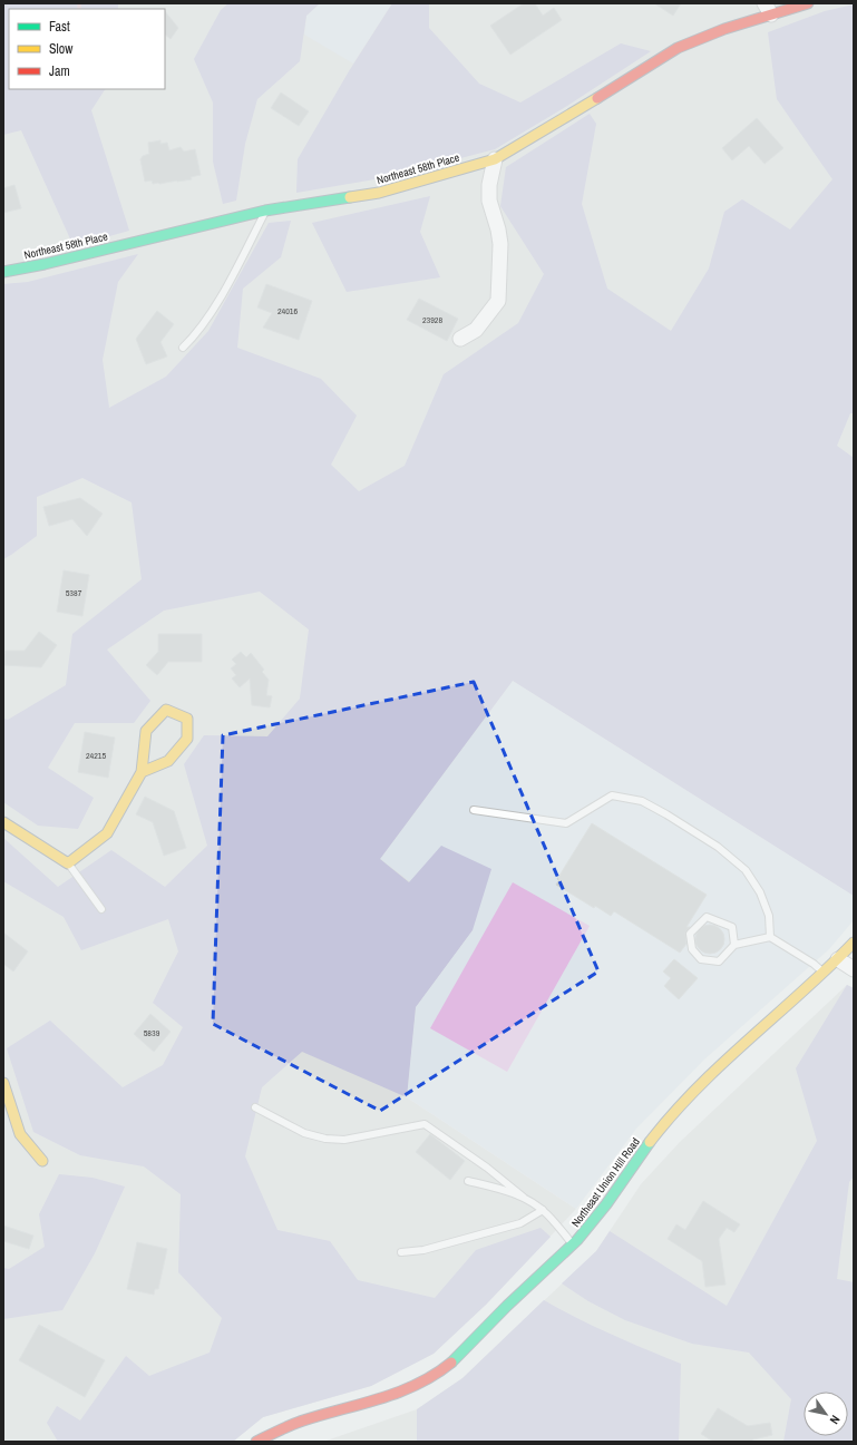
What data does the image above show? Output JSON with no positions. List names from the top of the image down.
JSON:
{
  "streets": {
    "street": ["Northeast 58th Place", "Northeast Union Hill Road"]
  },
  "house_numbers": [
    "24016",
    "23928",
    "5387",
    "24215",
    "5839"
  ],
  "legend": ["Fast", "Slow", "Jam"],
  "north": "bottom right"
}
